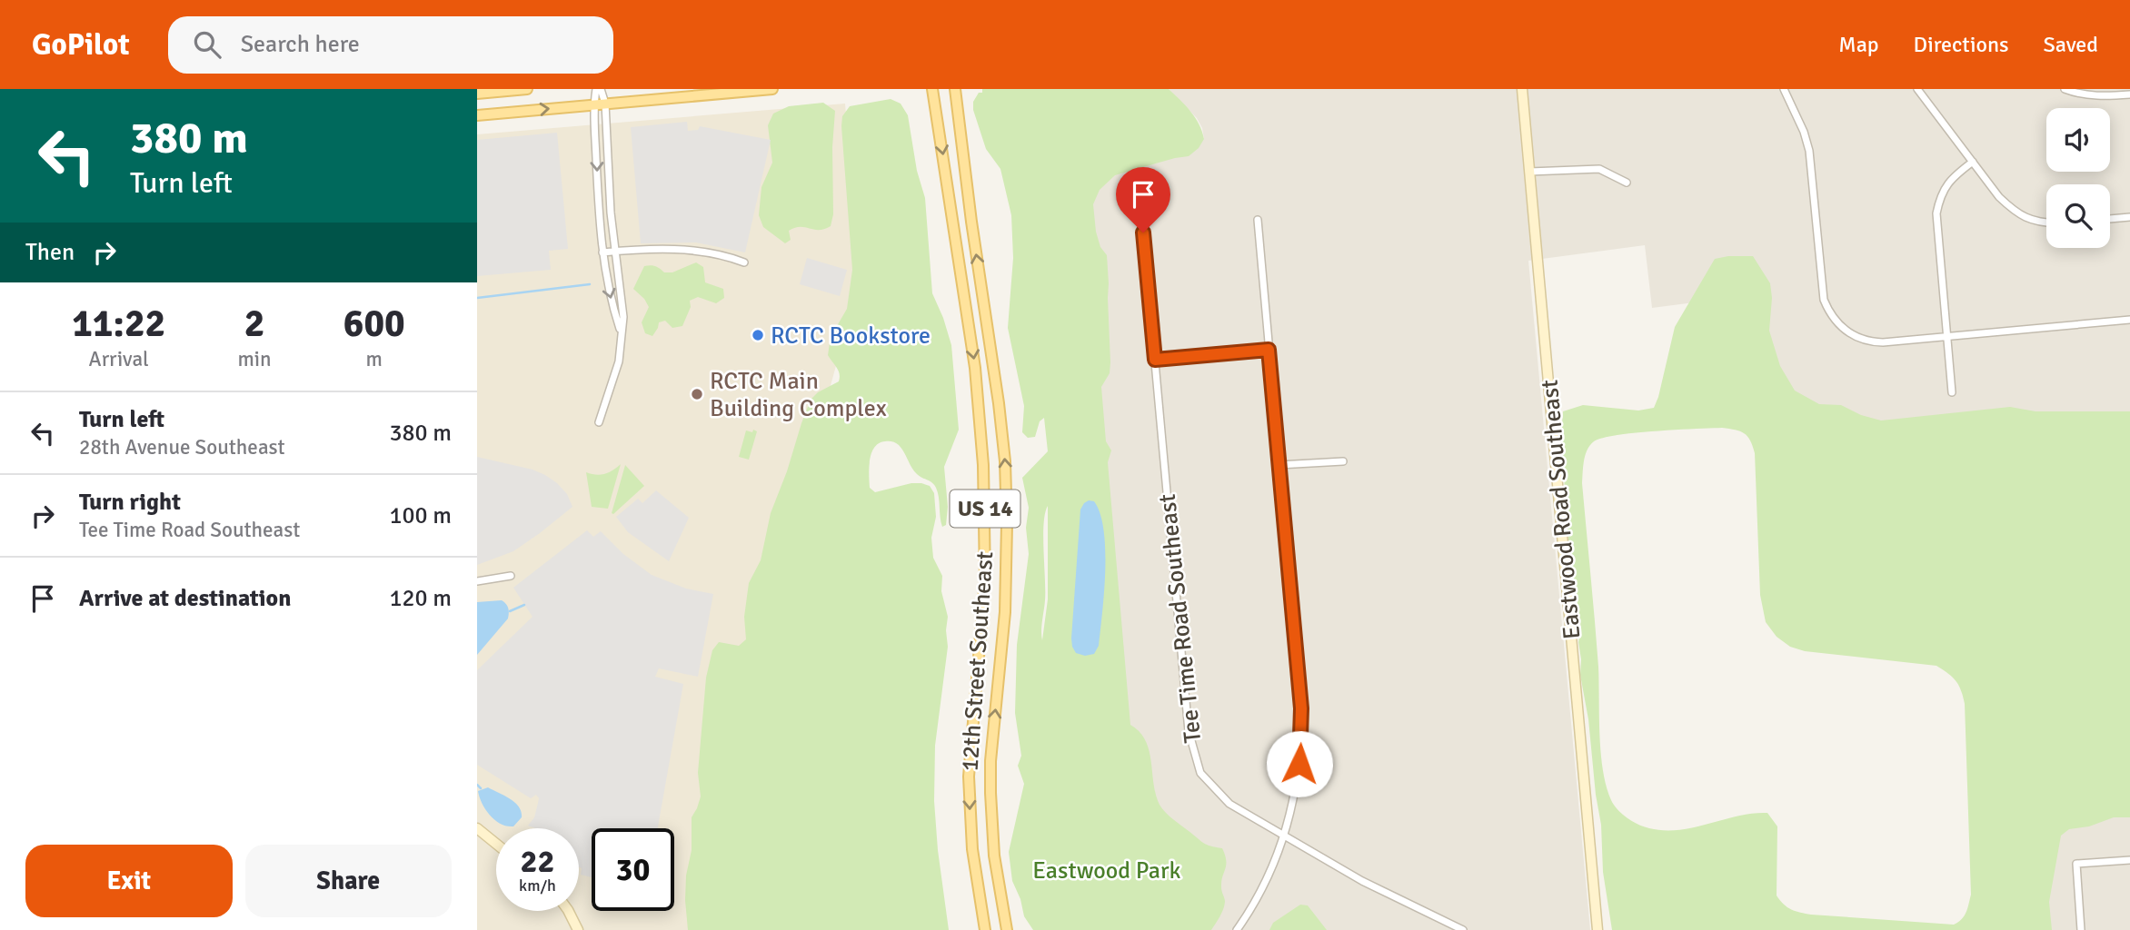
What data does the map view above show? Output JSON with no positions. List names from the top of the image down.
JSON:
{
  "streets": {
    "main road": ["US 14", "12th Street Southeast"],
    "street": ["Eastwood Road Southeast", "Tee Time Road Southeast"]
  },
  "parks": ["Eastwood Park"],
  "places": ["RCTC Bookstore", "RCTC Main Building Complex"],
  "page": {
    "header": "GoPilot",
    "search": "Search here",
    "nav": ["Map", "Directions", "Saved"],
    "turn": ["380 m", "Turn left"],
    "then": "Then",
    "eta": [
      "11:22",
      "Arrival",
      "2",
      "min",
      "600",
      "m"
    ],
    "list": [
      {
        "name": "Turn left",
        "note": "28th Avenue Southeast",
        "value": "380 m"
      },
      {
        "name": "Turn right",
        "note": "Tee Time Road Southeast",
        "value": "100 m"
      },
      {
        "name": "Arrive at destination",
        "value": "120 m"
      }
    ],
    "speed": "22 km/h",
    "limit": "30",
    "buttons": ["Exit", "Share"]
  }
}
